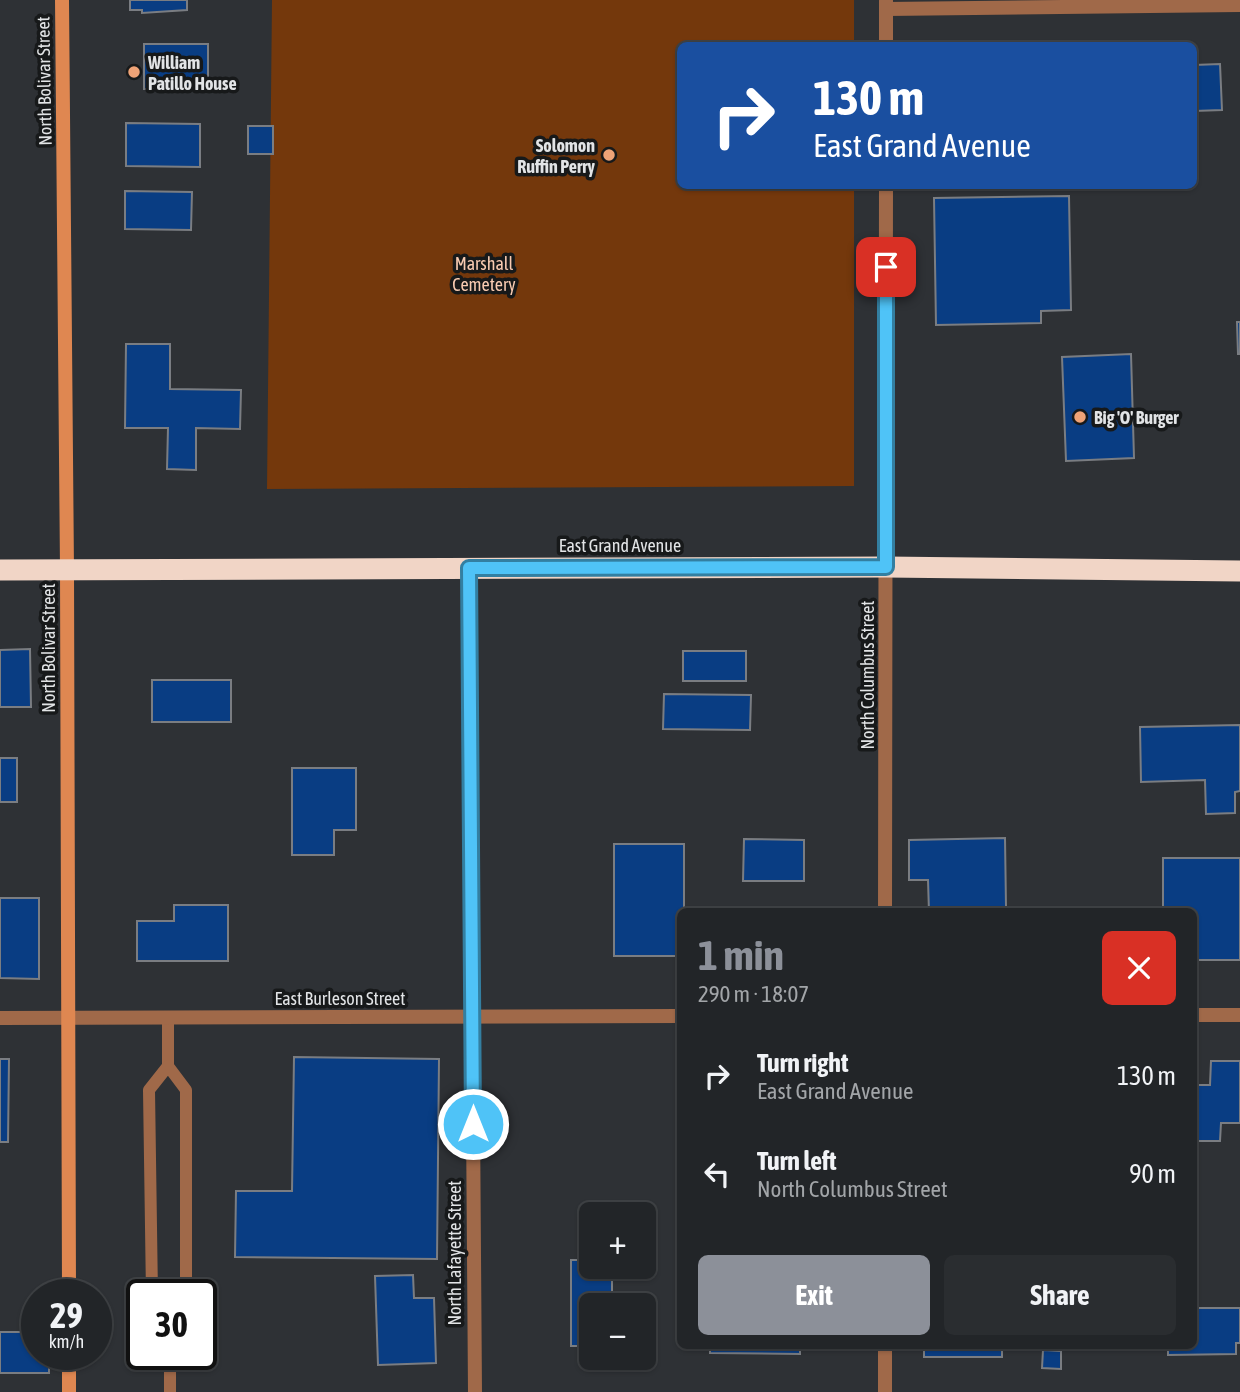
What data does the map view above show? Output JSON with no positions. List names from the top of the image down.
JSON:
{
  "streets": {
    "highway": ["East Grand Avenue"],
    "street": [
      "North Bolivar Street",
      "North Columbus Street",
      "East Burleson Street",
      "North Lafayette Street"
    ]
  },
  "crossings": [
    ["North Bolivar Street", "East Grand Avenue"],
    ["North Bolivar Street", "East Burleson Street"],
    ["East Grand Avenue", "North Columbus Street"],
    ["East Grand Avenue", "North Lafayette Street"],
    ["East Burleson Street", "North Lafayette Street"]
  ],
  "parks": ["Marshall Cemetery"],
  "places": ["William Patillo House", "Solomon Ruffin Perry", "Big 'O' Burger"],
  "page": {
    "turn": ["130 m", "East Grand Avenue"],
    "heading": ["1 min", "290 m · 18:07"],
    "list": [
      {
        "name": "Turn right",
        "note": "East Grand Avenue",
        "value": "130 m"
      },
      {
        "name": "Turn left",
        "note": "North Columbus Street",
        "value": "90 m"
      }
    ],
    "map_buttons": ["+", "−"],
    "buttons": ["Exit", "Share"],
    "speed": "29 km/h",
    "limit": "30"
  }
}
